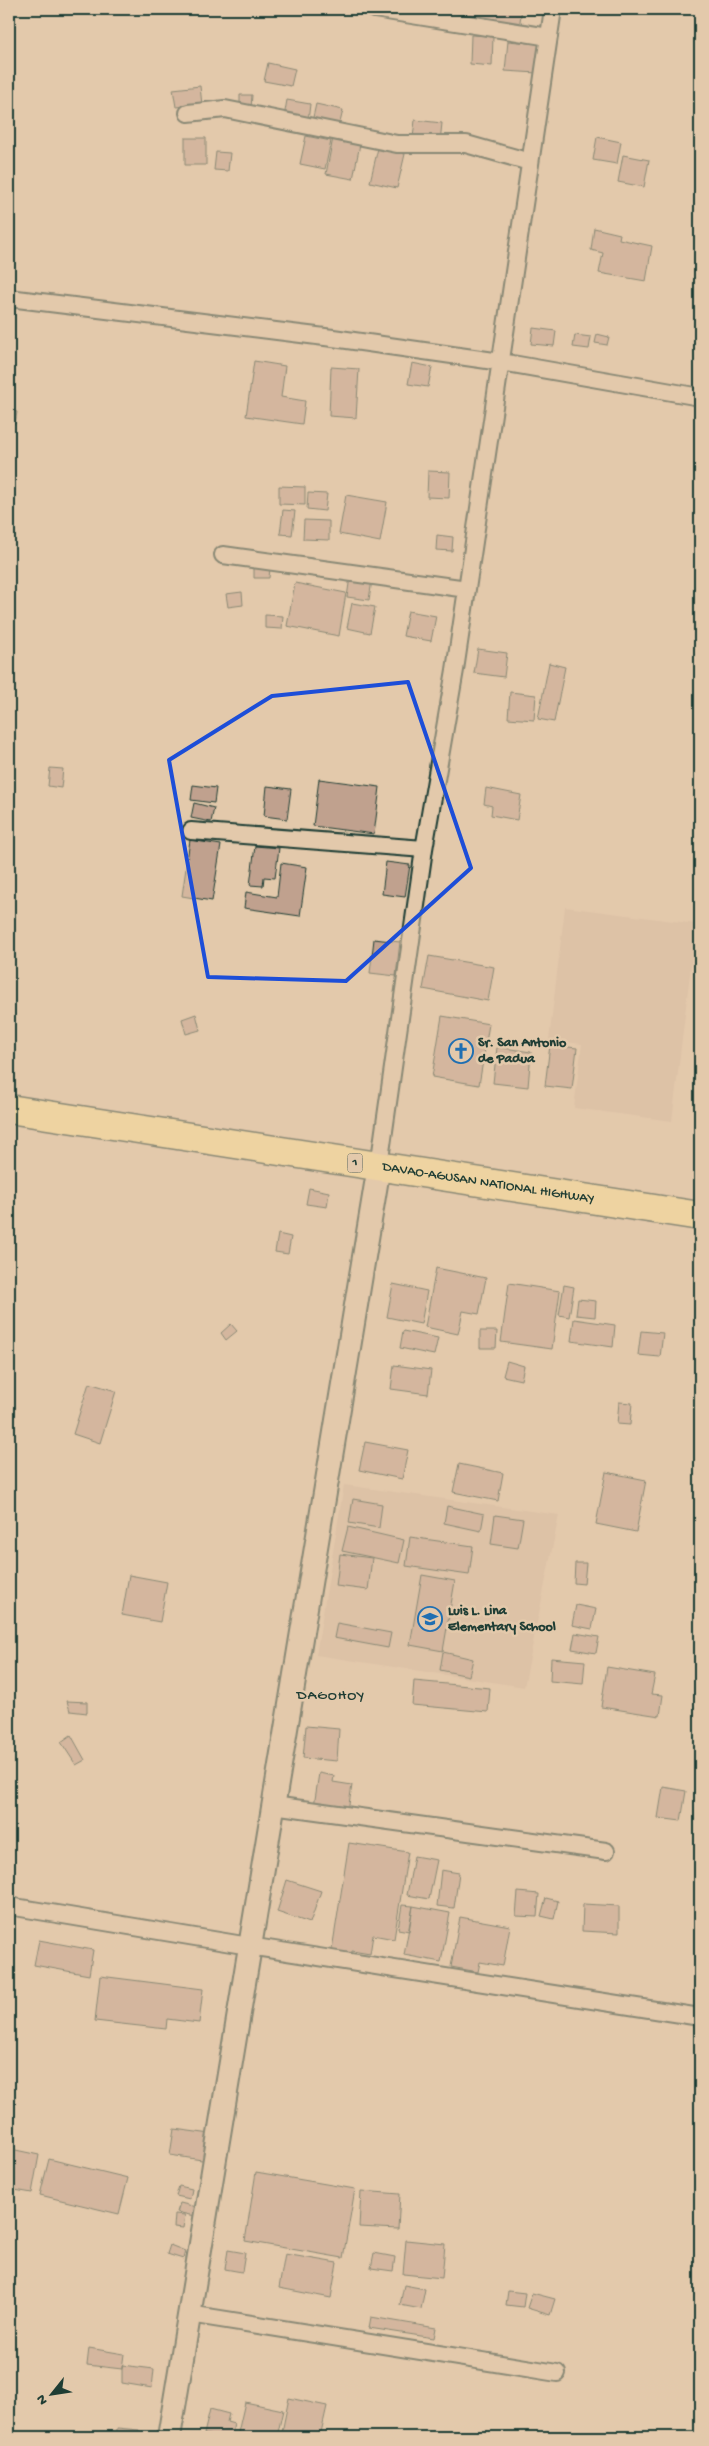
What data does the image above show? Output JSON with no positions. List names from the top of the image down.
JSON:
{
  "streets": {
    "highway": ["1", "DAVAO-AGUSAN NATIONAL HIGHWAY"]
  },
  "districts": ["DAGOHOY"],
  "places": {
    "church": ["Sr. San Antonio de Padua"],
    "school or university": ["Luis L. Lina Elementary School"]
  },
  "north": "bottom left"
}
